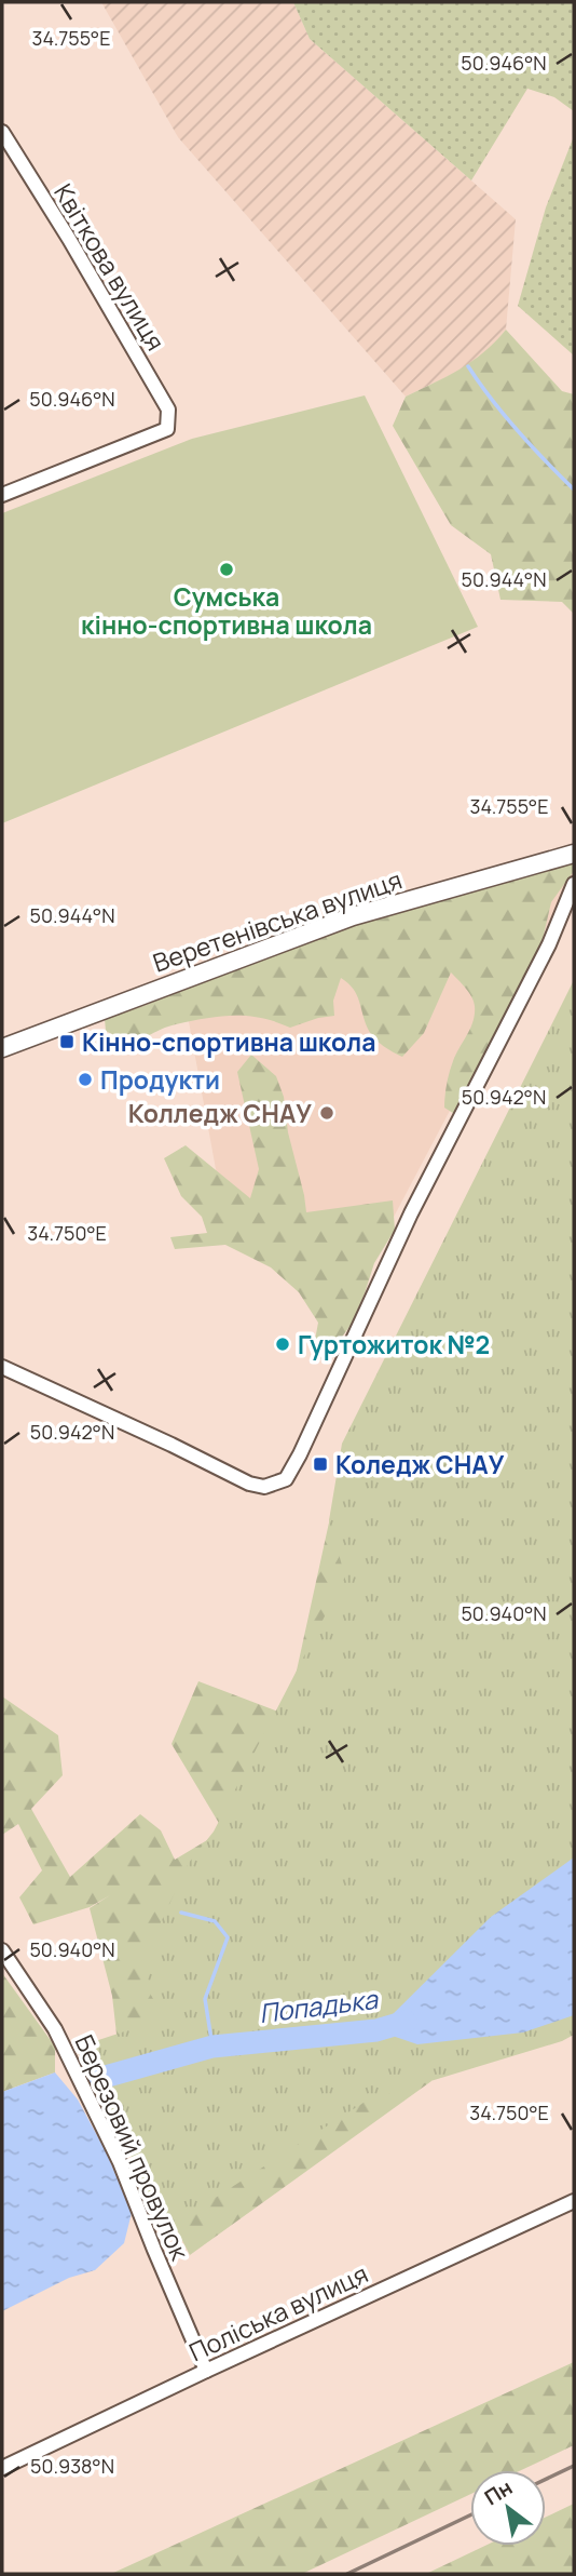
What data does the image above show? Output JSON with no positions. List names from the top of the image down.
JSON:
{
  "streets": {
    "street": [
      "Квіткова вулиця",
      "Веретенівська вулиця",
      "Березовий провулок",
      "Поліська вулиця"
    ]
  },
  "crossings": [
    ["Березовий провулок", "Поліська вулиця"]
  ],
  "water": ["Попадька"],
  "places": {
    "other": [
      "Сумська кінно-спортивна школа",
      "Продукти",
      "Колледж СНАУ",
      "Гуртожиток №2"
    ],
    "transit": ["Кінно-спортивна школа", "Коледж СНАУ"]
  },
  "north": "top left",
  "coordinates": [
    "34.755°E",
    "50.946°N",
    "50.944°N",
    "50.942°N",
    "34.750°E",
    "50.940°N",
    "50.938°N"
  ]
}
